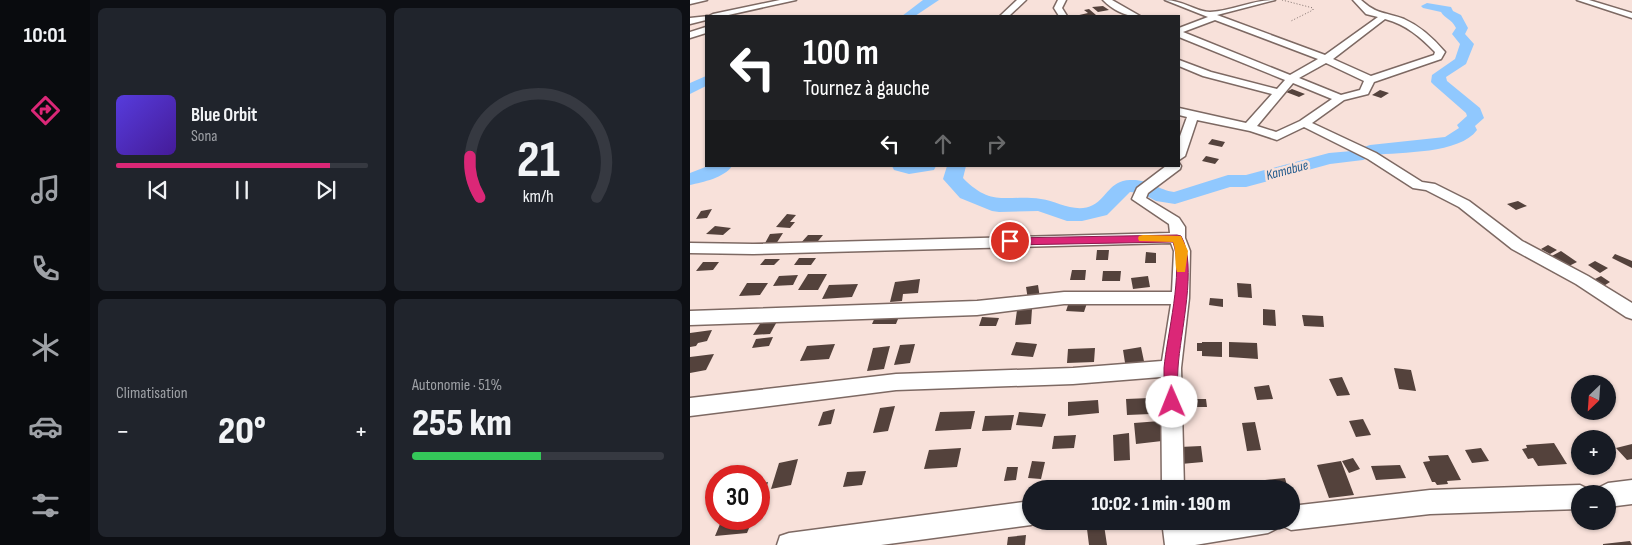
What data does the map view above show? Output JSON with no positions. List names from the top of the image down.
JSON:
{
  "water": ["Kamabue"],
  "north": "bottom left",
  "page": {
    "tabs": "10:01",
    "turn": ["100 m", "Tournez à gauche"],
    "song": ["Blue Orbit", "Sona"],
    "tile": [
      "Climatisation",
      ["Autonomie · 51%", "255 km"]
    ],
    "map_buttons": ["+", "−"],
    "heat": ["−", "20°", "+"],
    "limit": "30",
    "trip": "10:02 · 1 min · 190 m",
    "gauge": ["21", "km/h"]
  }
}
